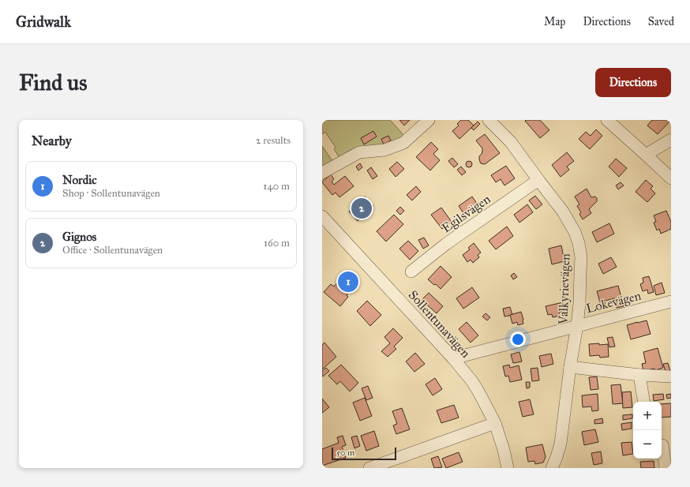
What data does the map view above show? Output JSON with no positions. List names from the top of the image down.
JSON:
{
  "streets": {
    "street": [
      "Egilsvägen",
      "Valkyrievägen",
      "Lokevägen",
      "Sollentunavägen"
    ]
  },
  "crossings": [
    ["Egilsvägen", "Valkyrievägen"],
    ["Valkyrievägen", "Lokevägen"],
    ["Lokevägen", "Sollentunavägen"]
  ],
  "scale_bar": "50 m",
  "page": {
    "header": "Gridwalk",
    "nav": ["Map", "Directions", "Saved"],
    "buttons": "Directions",
    "title": "Find us",
    "heading": ["Nearby", "2 results"],
    "list": [
      {
        "mark": "1",
        "name": "Nordic",
        "note": "Shop · Sollentunavägen",
        "value": "140 m"
      },
      {
        "mark": "2",
        "name": "Gignos",
        "note": "Office · Sollentunavägen",
        "value": "160 m"
      }
    ],
    "pins": ["2", "1"],
    "map_buttons": ["+", "−"],
    "scale": "50 m"
  }
}
